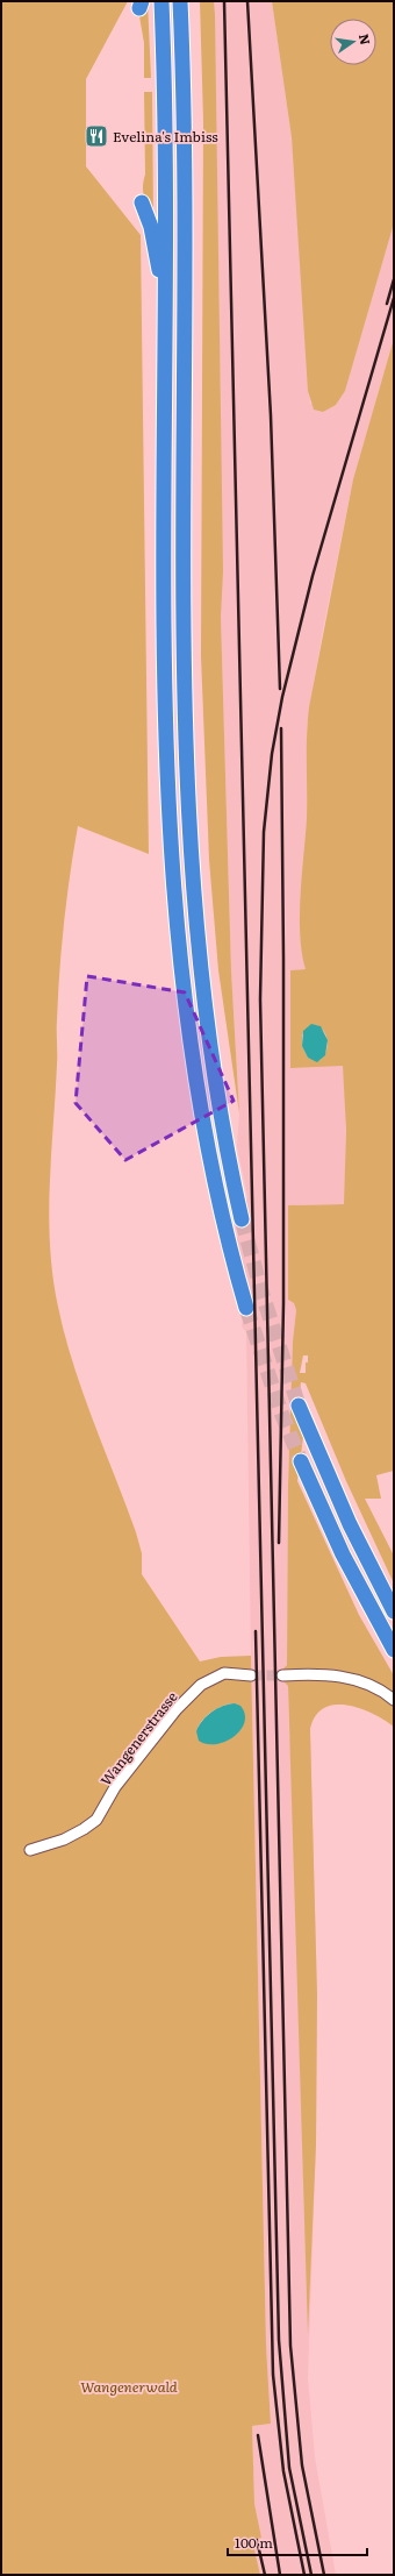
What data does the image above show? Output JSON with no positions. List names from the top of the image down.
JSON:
{
  "streets": {
    "street": ["Wangenerstrasse"]
  },
  "parks": ["Wangenerwald"],
  "places": {
    "restaurant": ["Evelina's Imbiss"]
  },
  "scale_bar": "100 m",
  "north": "right"
}
